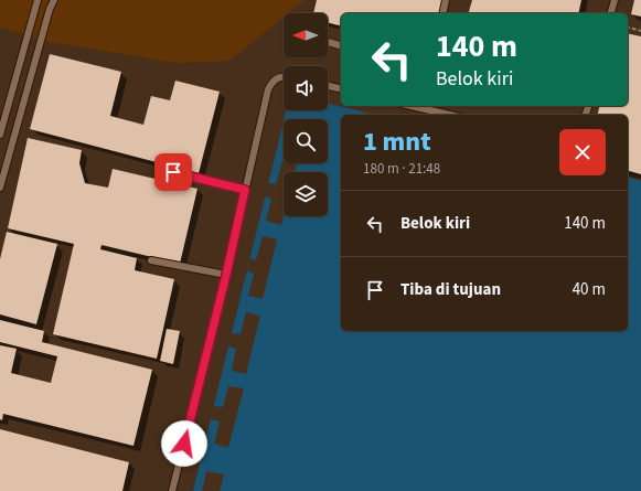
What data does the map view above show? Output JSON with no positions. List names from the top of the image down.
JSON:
{
  "north": "left",
  "page": {
    "turn": ["140 m", "Belok kiri"],
    "heading": ["1 mnt", "180 m · 21:48"],
    "list": [
      {
        "name": "Belok kiri",
        "value": "140 m"
      },
      {
        "name": "Tiba di tujuan",
        "value": "40 m"
      }
    ]
  }
}
